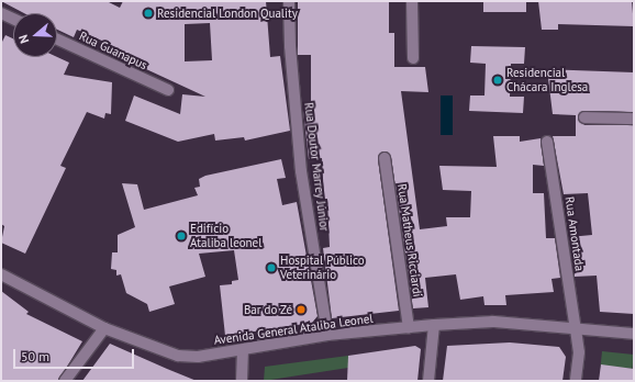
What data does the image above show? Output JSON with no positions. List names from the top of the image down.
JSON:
{
  "streets": {
    "street": [
      "Rua Guanapus",
      "Rua Doutor Marrey Júnior",
      "Rua Amontada",
      "Rua Matheus Ricciardi",
      "Avenida General Ataliba Leonel"
    ]
  },
  "crossings": [
    ["Rua Doutor Marrey Júnior", "Avenida General Ataliba Leonel"],
    ["Rua Amontada", "Avenida General Ataliba Leonel"],
    ["Rua Matheus Ricciardi", "Avenida General Ataliba Leonel"]
  ],
  "places": [
    "Residencial London Quality",
    "Residencial Chácara Inglesa",
    "Edifício Ataliba leonel",
    "Hospital Público Veterinário",
    "Bar do Zé"
  ],
  "scale_bar": "50 m",
  "north": "left"
}
